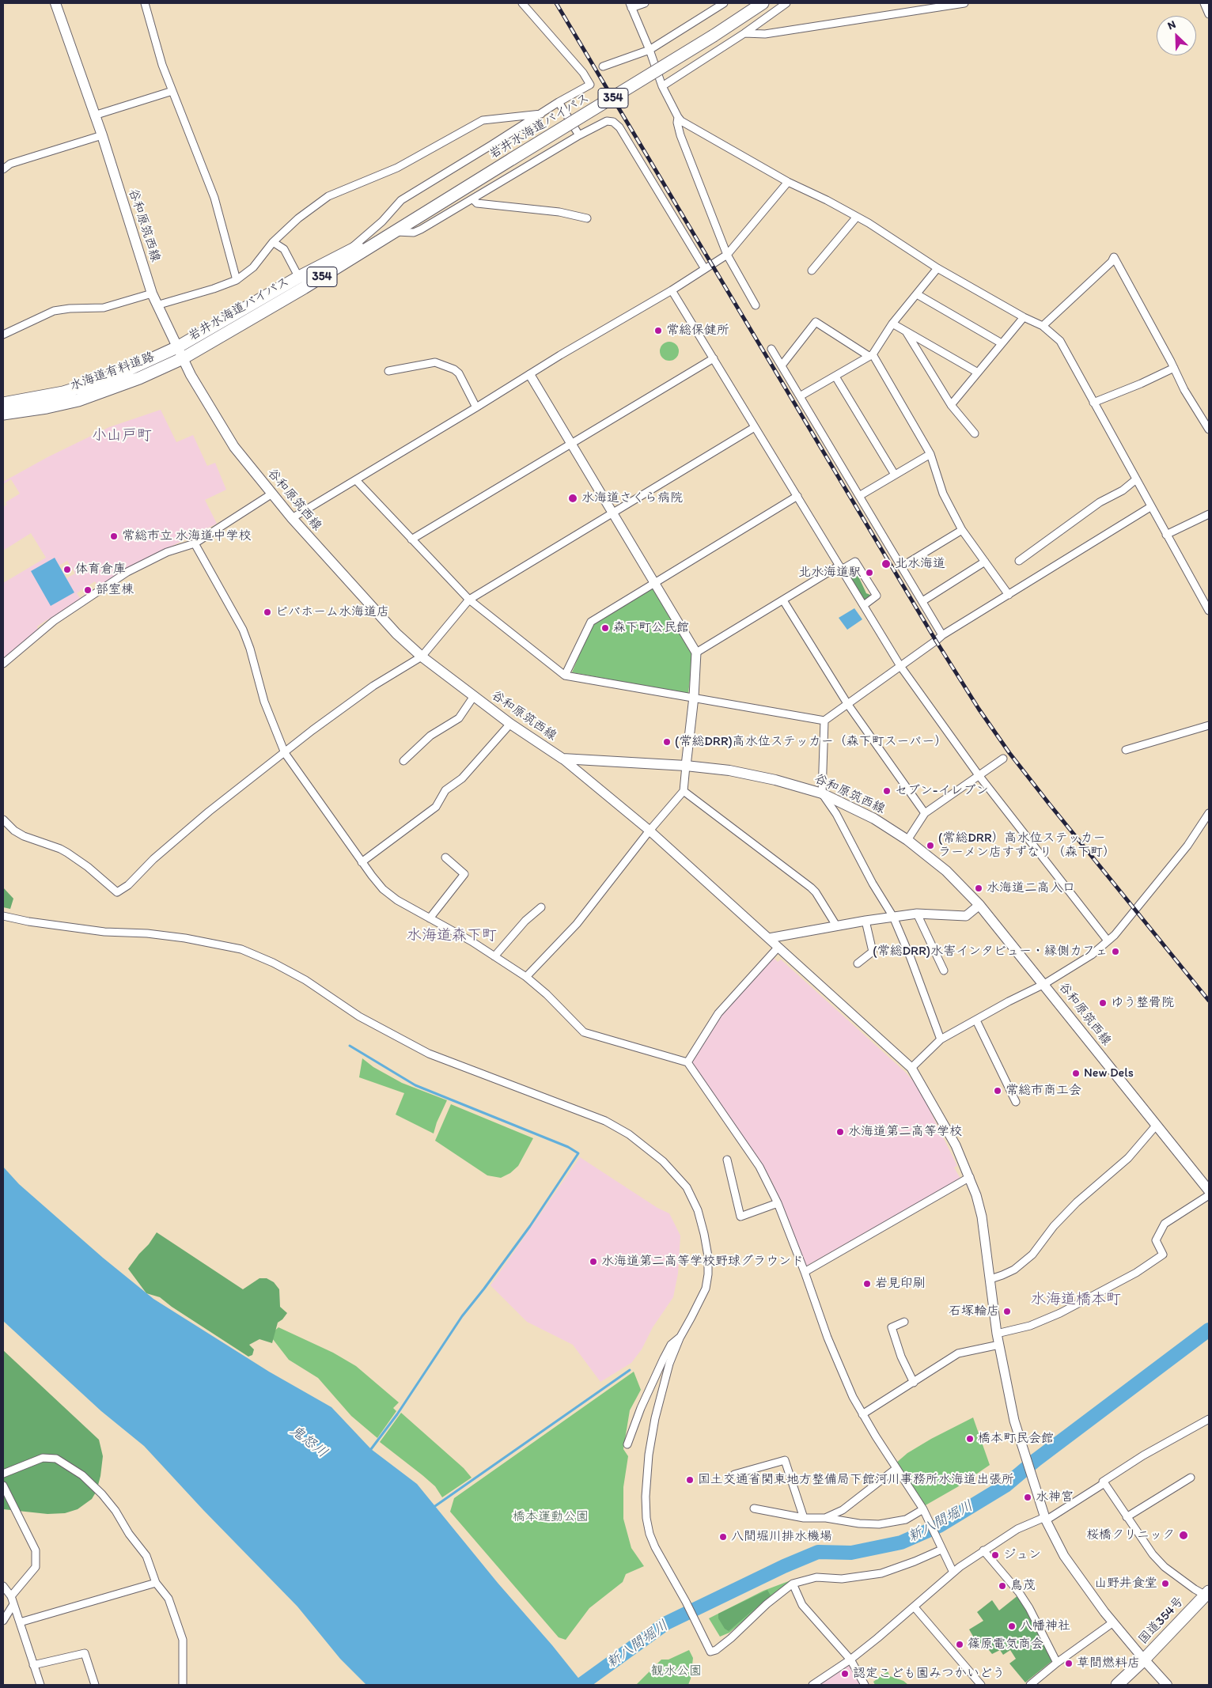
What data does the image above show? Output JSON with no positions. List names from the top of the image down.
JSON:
{
  "streets": {
    "highway": [
      "354",
      "岩井水海道バイパス",
      "水海道有料道路",
      "国道354号"
    ],
    "main road": ["谷和原筑西線"]
  },
  "crossings": [
    ["岩井水海道バイパス", "谷和原筑西線"],
    ["岩井水海道バイパス", "水海道有料道路"],
    ["谷和原筑西線", "水海道有料道路"]
  ],
  "districts": ["小山戸町", "水海道森下町", "水海道橋本町"],
  "water": ["鬼怒川", "新八間堀川"],
  "parks": ["橋本運動公園", "観水公園"],
  "places": [
    "常総保健所",
    "水海道さくら病院",
    "常総市立 水海道中学校",
    "北水海道",
    "体育倉庫",
    "北水海道駅",
    "部室棟",
    "ビバホーム水海道店",
    "森下町公民館",
    "(常総DRR)高水位ステッカー（森下町スーパー）",
    "セブン-イレブン",
    "(常総DRR）高水位ステッカー ラーメン店すずなり（森下町）",
    "水海道二高入口",
    "(常総DRR)水害インタビュー・縁側カフェ",
    "ゆう整骨院",
    "New Dels",
    "常総市商工会",
    "水海道第二高等学校",
    "水海道第二高等学校野球グラウンド",
    "岩見印刷",
    "石塚輪店",
    "橋本町民会館",
    "国土交通省関東地方整備局下館河川事務所水海道出張所",
    "水神宮",
    "桜橋クリニック",
    "八間堀川排水機場",
    "ジュン",
    "山野井食堂",
    "鳥茂",
    "八幡神社",
    "篠原電気商会",
    "草間燃料店",
    "認定こども園みつかいどう"
  ],
  "north": "top left"
}
